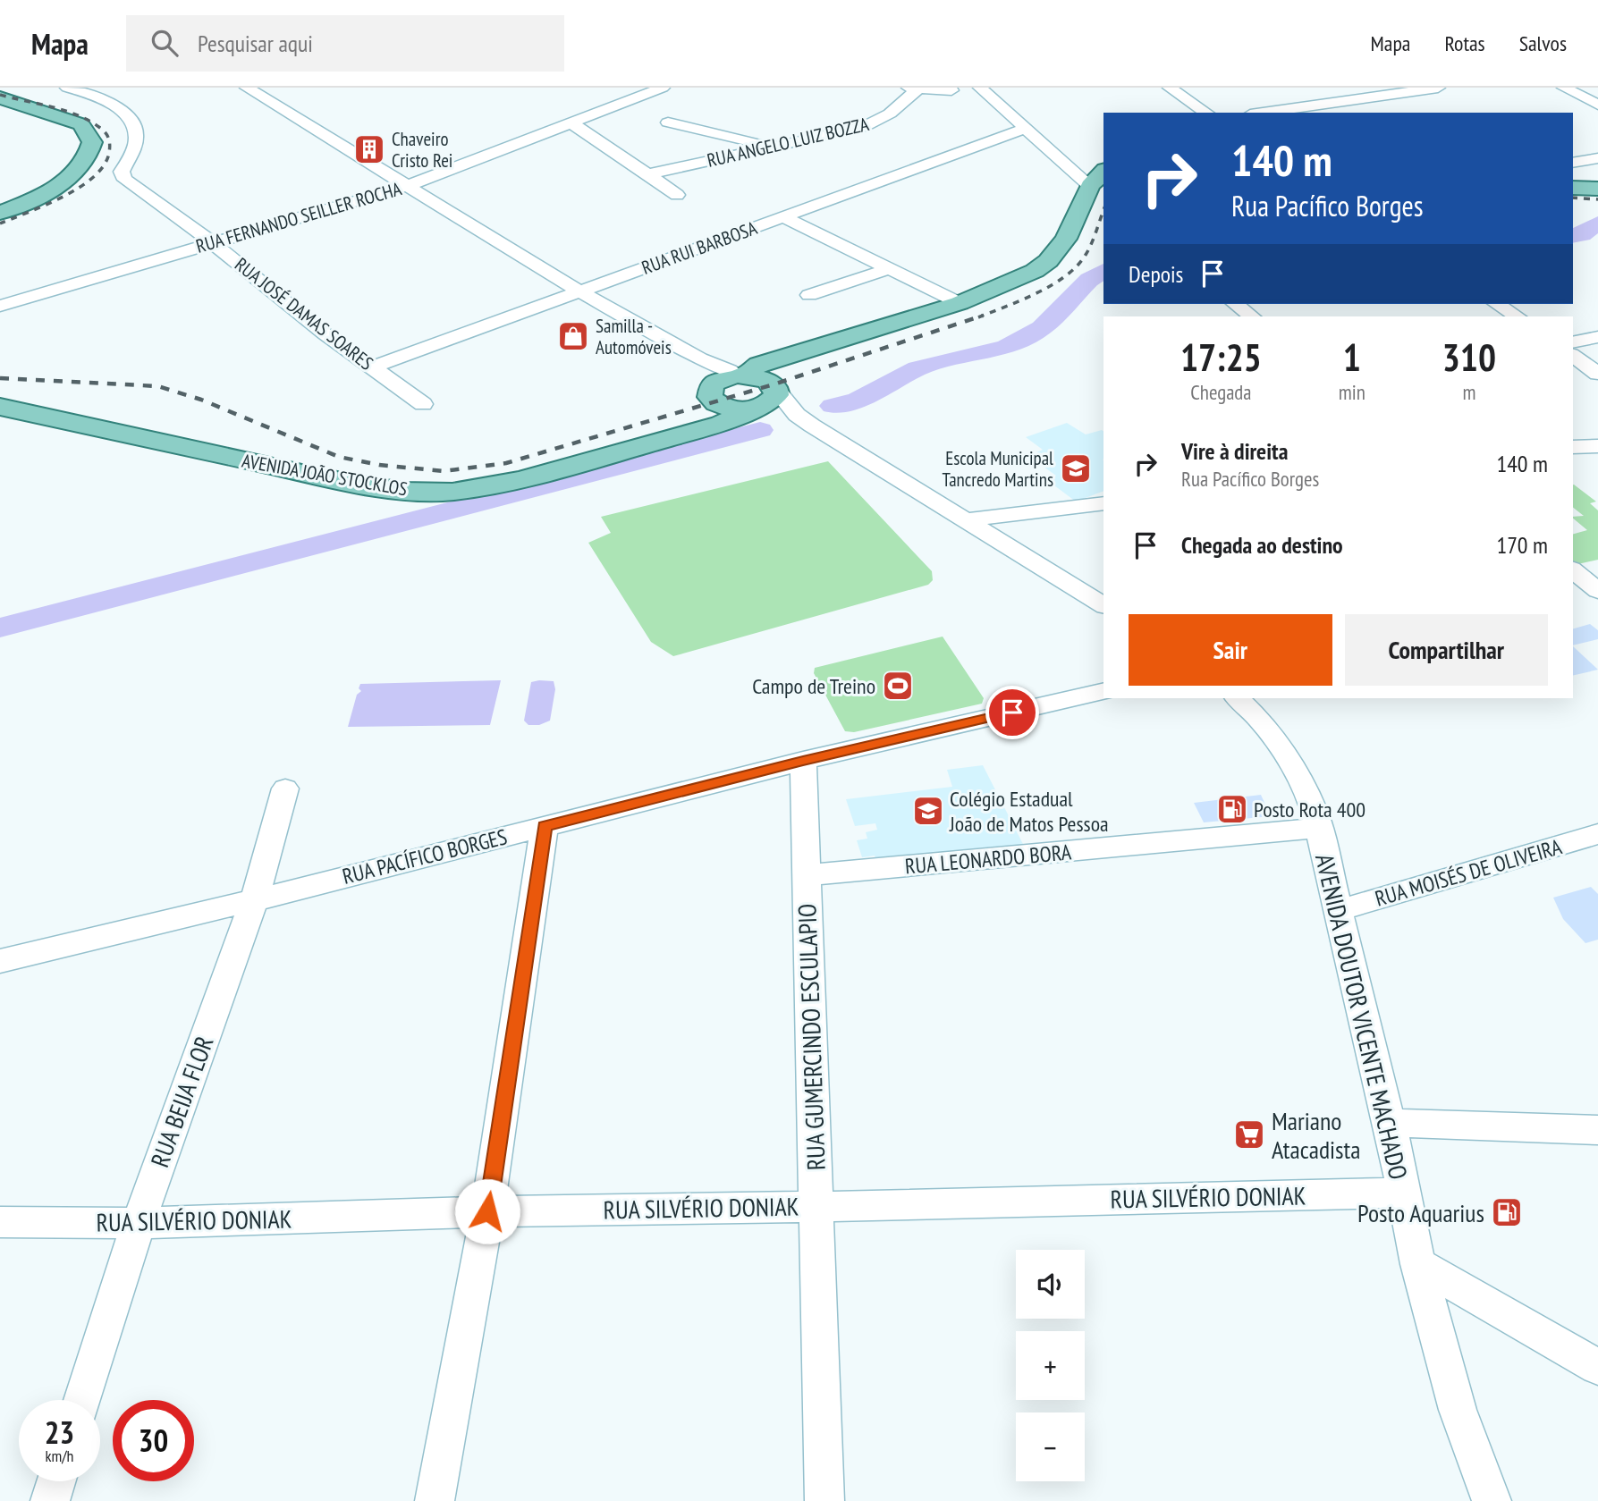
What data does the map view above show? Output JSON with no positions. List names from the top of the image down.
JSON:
{
  "streets": {
    "main road": ["AVENIDA JOÃO STOCKLOS"],
    "street": [
      "RUA ANGELO LUIZ BOZZA",
      "RUA FERNANDO SEILLER ROCHA",
      "RUA RUI BARBOSA",
      "RUA JOSÉ DAMAS SOARES",
      "RUA PACÍFICO BORGES",
      "RUA LEONARDO BORA",
      "RUA MOISÉS DE OLIVEIRA",
      "AVENIDA DOUTOR VICENTE MACHADO",
      "RUA GUMERCINDO ESCULAPIO",
      "RUA BEIJA FLOR",
      "RUA SILVÉRIO DONIAK"
    ]
  },
  "crossings": [
    ["RUA FERNANDO SEILLER ROCHA", "RUA JOSÉ DAMAS SOARES"],
    ["RUA RUI BARBOSA", "RUA JOSÉ DAMAS SOARES"],
    ["RUA PACÍFICO BORGES", "RUA GUMERCINDO ESCULAPIO"],
    ["RUA PACÍFICO BORGES", "RUA BEIJA FLOR"],
    ["RUA LEONARDO BORA", "AVENIDA DOUTOR VICENTE MACHADO"],
    ["RUA LEONARDO BORA", "RUA GUMERCINDO ESCULAPIO"],
    ["RUA MOISÉS DE OLIVEIRA", "AVENIDA DOUTOR VICENTE MACHADO"],
    ["AVENIDA DOUTOR VICENTE MACHADO", "RUA SILVÉRIO DONIAK"],
    ["RUA GUMERCINDO ESCULAPIO", "RUA SILVÉRIO DONIAK"],
    ["RUA BEIJA FLOR", "RUA SILVÉRIO DONIAK"]
  ],
  "places": {
    "building": ["Chaveiro Cristo Rei"],
    "shop": ["Samilla - Automóveis"],
    "school or university": ["Escola Municipal Tancredo Martins", "Colégio Estadual João de Matos Pessoa"],
    "sports": ["Campo de Treino"],
    "fuel station": ["Posto Rota 400", "Posto Aquarius"],
    "supermarket": ["Mariano Atacadista"]
  },
  "page": {
    "header": "Mapa",
    "search": "Pesquisar aqui",
    "nav": ["Mapa", "Rotas", "Salvos"],
    "turn": ["140 m", "Rua Pacífico Borges"],
    "then": "Depois",
    "eta": [
      "17:25",
      "Chegada",
      "1",
      "min",
      "310",
      "m"
    ],
    "list": [
      {
        "name": "Vire à direita",
        "note": "Rua Pacífico Borges",
        "value": "140 m"
      },
      {
        "name": "Chegada ao destino",
        "value": "170 m"
      }
    ],
    "buttons": ["Sair", "Compartilhar"],
    "map_buttons": ["+", "−"],
    "speed": "23 km/h",
    "limit": "30"
  }
}
